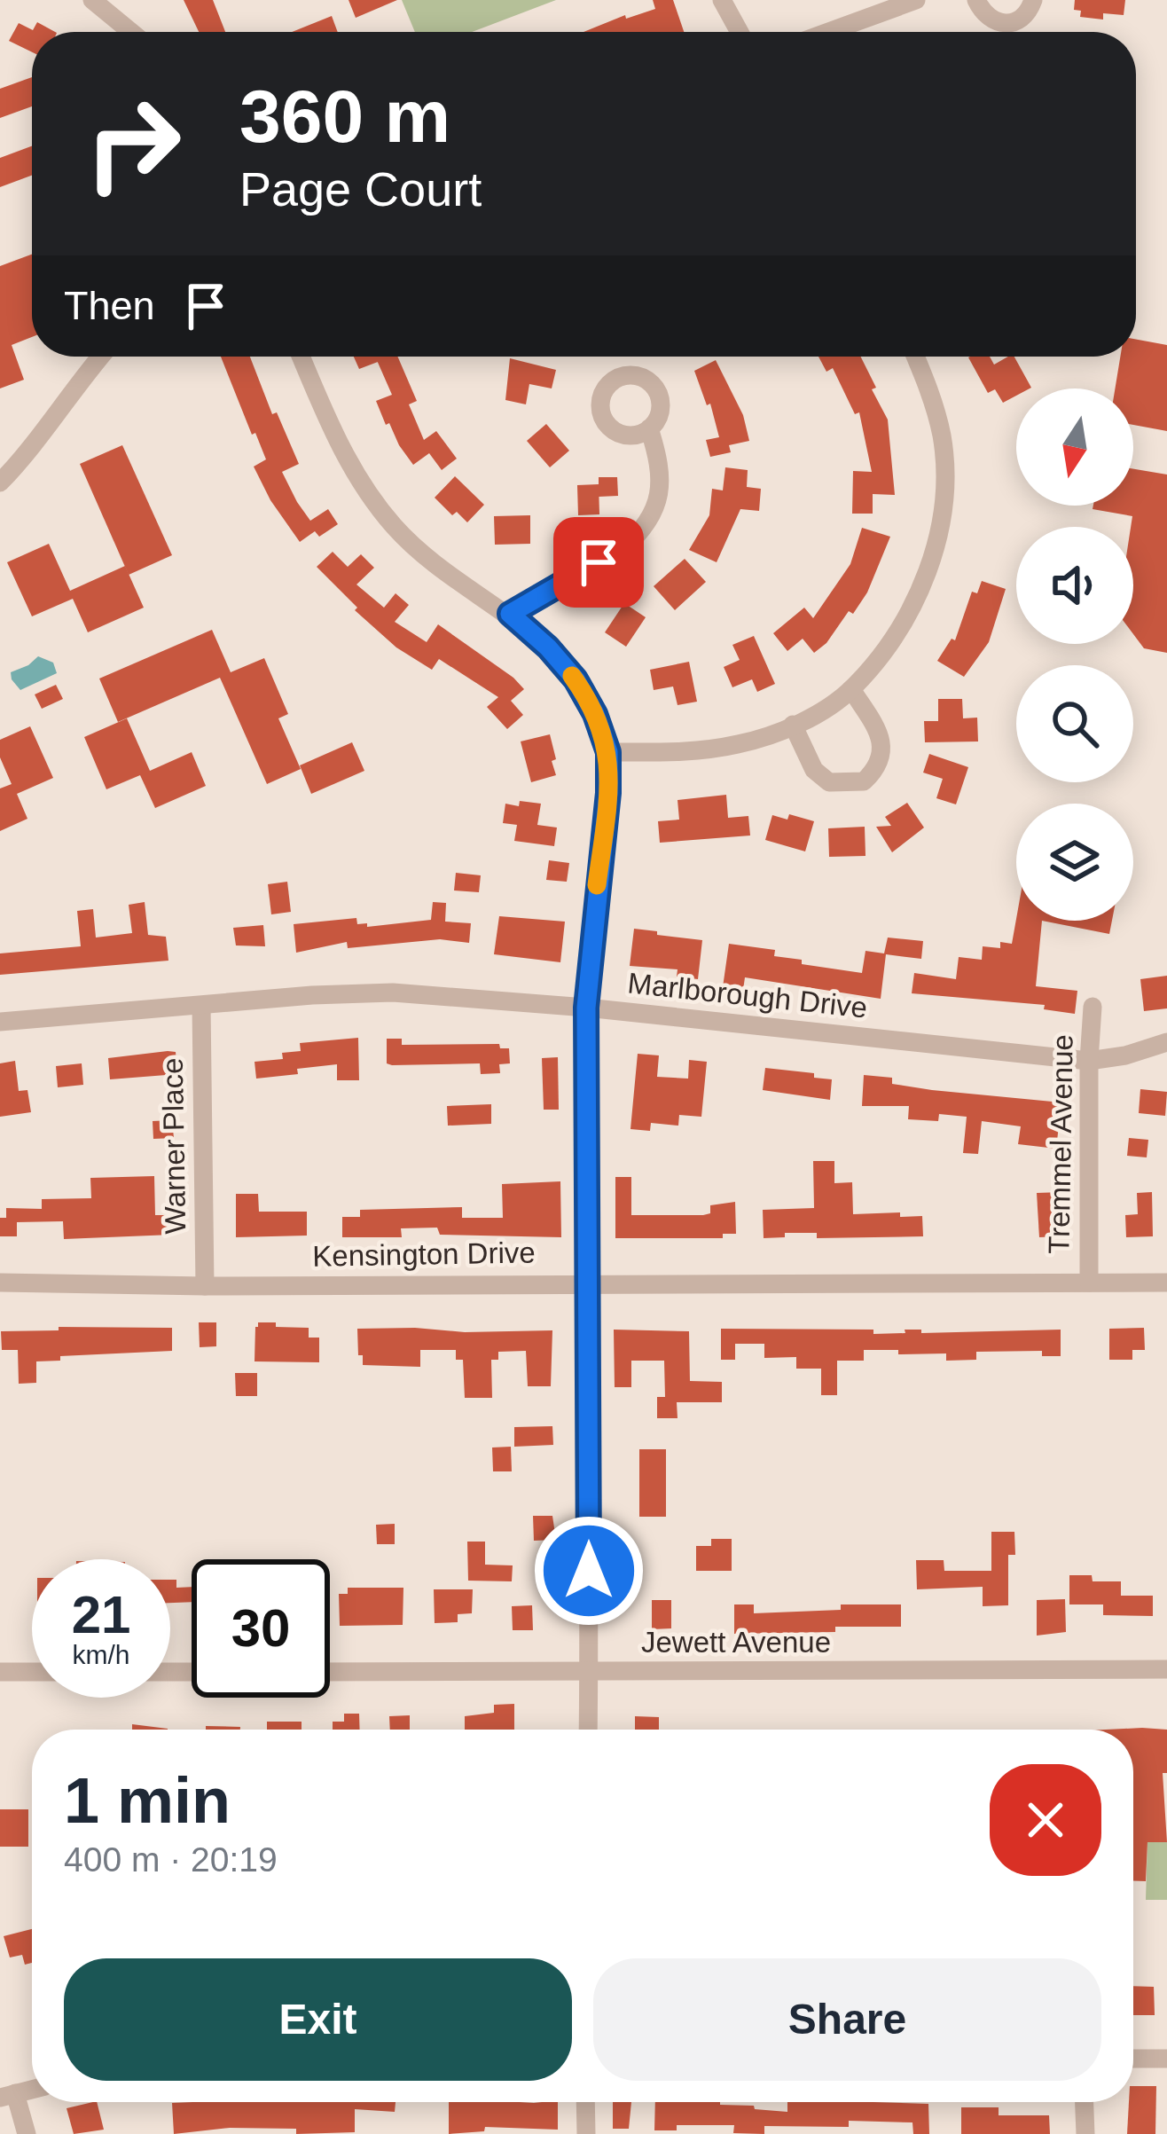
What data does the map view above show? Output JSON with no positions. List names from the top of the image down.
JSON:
{
  "streets": {
    "street": [
      "Marlborough Drive",
      "Tremmel Avenue",
      "Warner Place",
      "Kensington Drive",
      "Jewett Avenue"
    ]
  },
  "crossings": [
    ["Marlborough Drive", "Tremmel Avenue"],
    ["Marlborough Drive", "Warner Place"],
    ["Tremmel Avenue", "Kensington Drive"],
    ["Warner Place", "Kensington Drive"]
  ],
  "north": "bottom",
  "page": {
    "turn": ["360 m", "Page Court"],
    "then": "Then",
    "speed": "21 km/h",
    "limit": "30",
    "heading": ["1 min", "400 m · 20:19"],
    "buttons": ["Exit", "Share"]
  }
}
